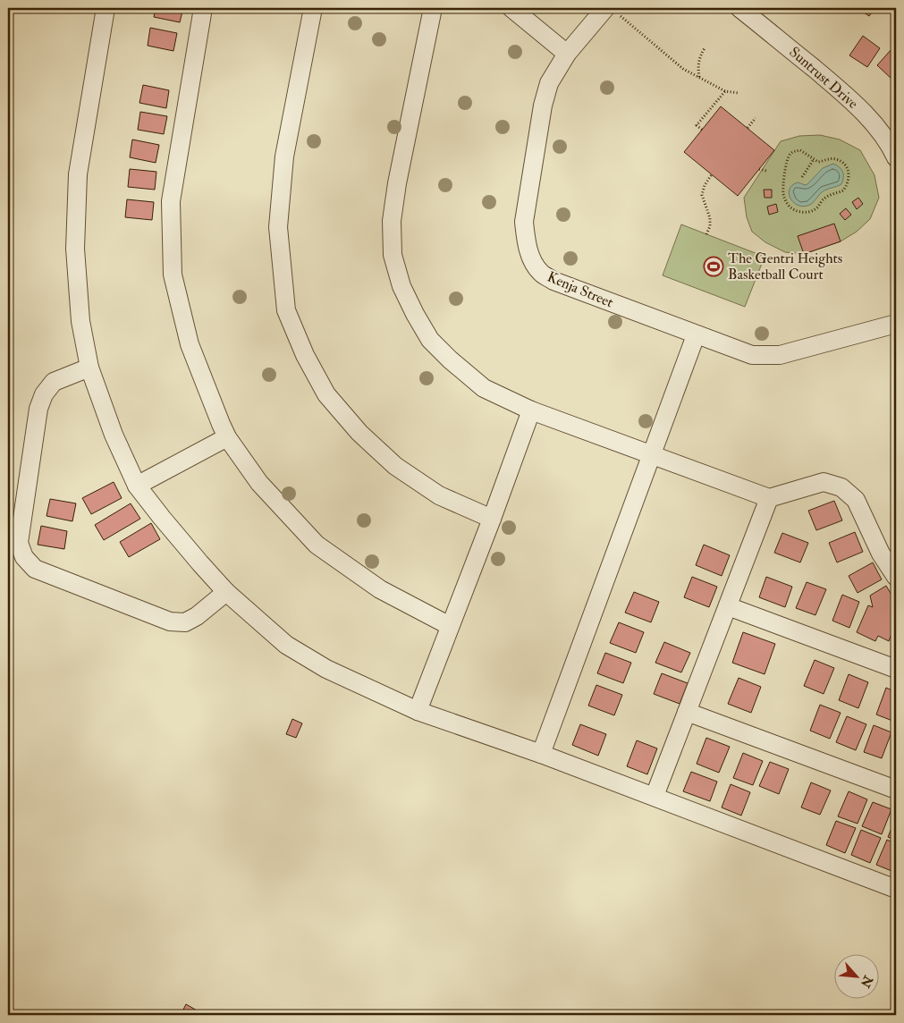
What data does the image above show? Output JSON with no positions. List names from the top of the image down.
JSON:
{
  "streets": {
    "street": ["Suntrust Drive", "Kenja Street"]
  },
  "places": {
    "sports": ["The Gentri Heights Basketball Court"]
  },
  "north": "bottom right"
}
